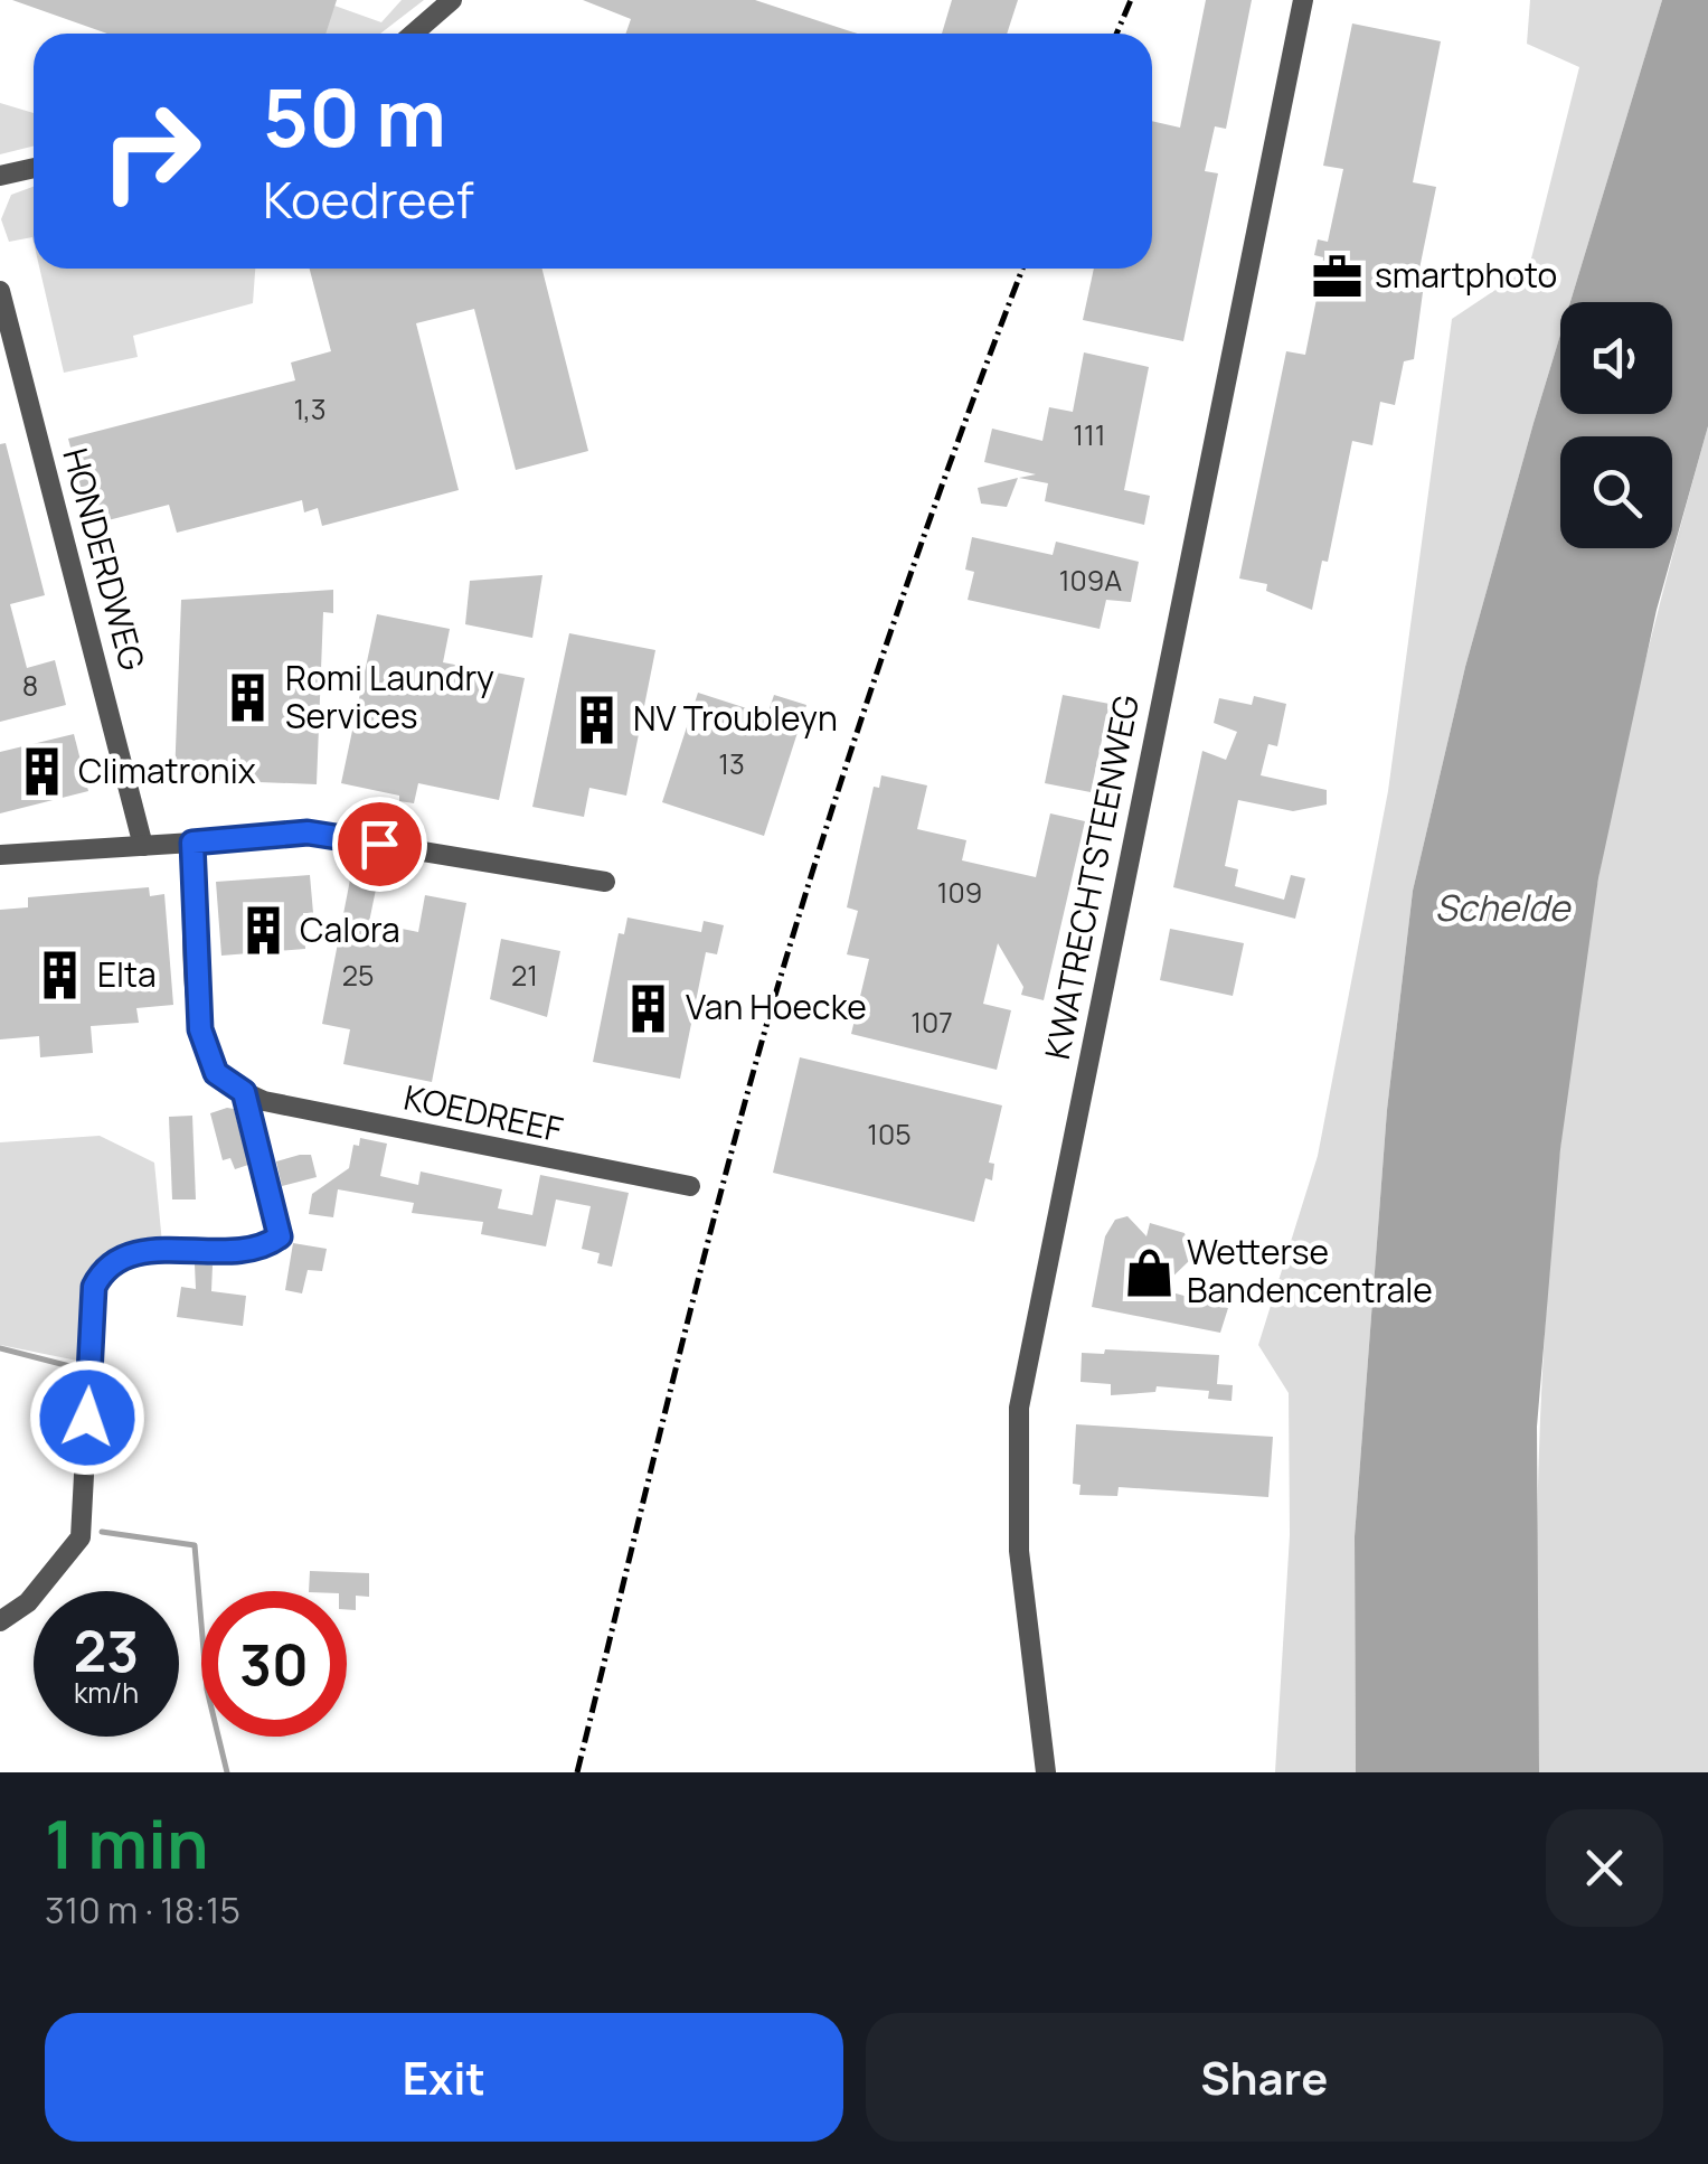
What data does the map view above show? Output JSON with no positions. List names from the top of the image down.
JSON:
{
  "streets": {
    "street": ["HONDERDWEG", "KWATRECHTSTEENWEG", "KOEDREEF"]
  },
  "water": ["Schelde"],
  "places": {
    "office": ["smartphoto"],
    "building": [
      "Romi Laundry Services",
      "NV Troubleyn",
      "Climatronix",
      "Calora",
      "Elta",
      "Van Hoecke"
    ],
    "shop": ["Wetterse Bandencentrale"]
  },
  "house_numbers": [
    "1,3",
    "111",
    "109A",
    "8",
    "13",
    "109",
    "25",
    "21",
    "107",
    "105"
  ],
  "page": {
    "turn": ["50 m", "Koedreef"],
    "speed": "23 km/h",
    "limit": "30",
    "heading": ["1 min", "310 m · 18:15"],
    "buttons": ["Exit", "Share"]
  }
}
